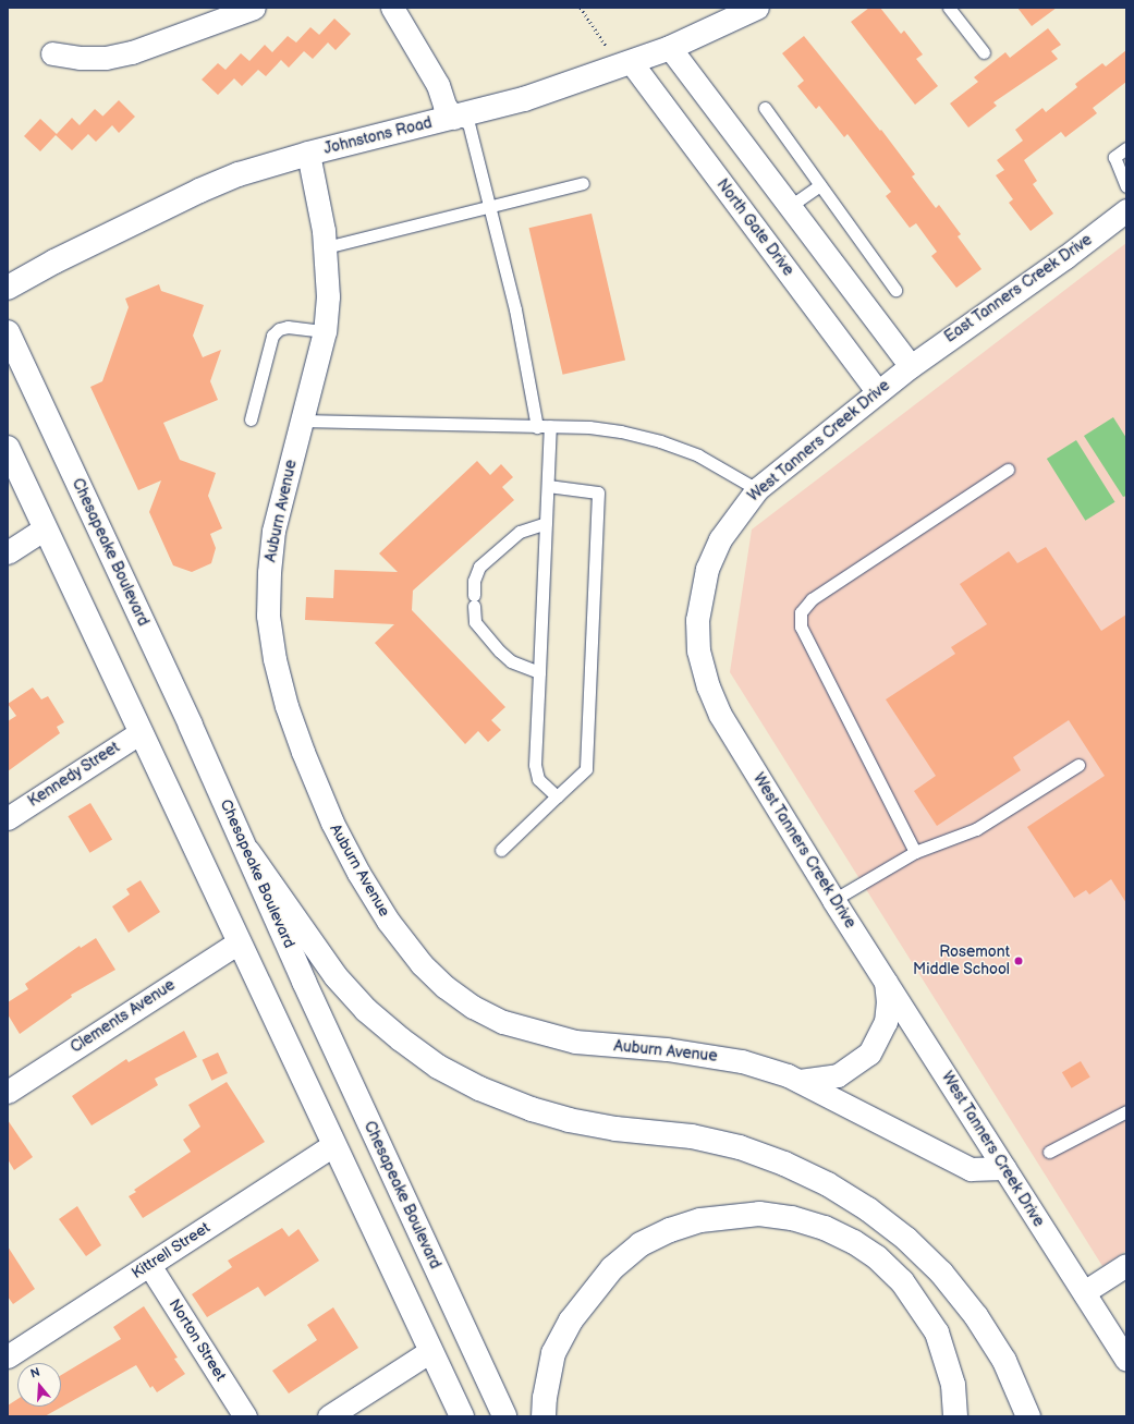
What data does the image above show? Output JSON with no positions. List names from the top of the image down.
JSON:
{
  "streets": {
    "main road": ["Johnstons Road", "Chesapeake Boulevard"],
    "street": [
      "North Gate Drive",
      "East Tanners Creek Drive",
      "West Tanners Creek Drive",
      "Auburn Avenue",
      "Kennedy Street",
      "Clements Avenue",
      "Kittrell Street",
      "Norton Street"
    ]
  },
  "crossings": [
    ["Johnstons Road", "North Gate Drive"],
    ["Johnstons Road", "Auburn Avenue"],
    ["North Gate Drive", "West Tanners Creek Drive"],
    ["East Tanners Creek Drive", "West Tanners Creek Drive"],
    ["West Tanners Creek Drive", "Auburn Avenue"],
    ["Kittrell Street", "Norton Street"]
  ],
  "places": ["Rosemont Middle School"],
  "north": "top"
}
